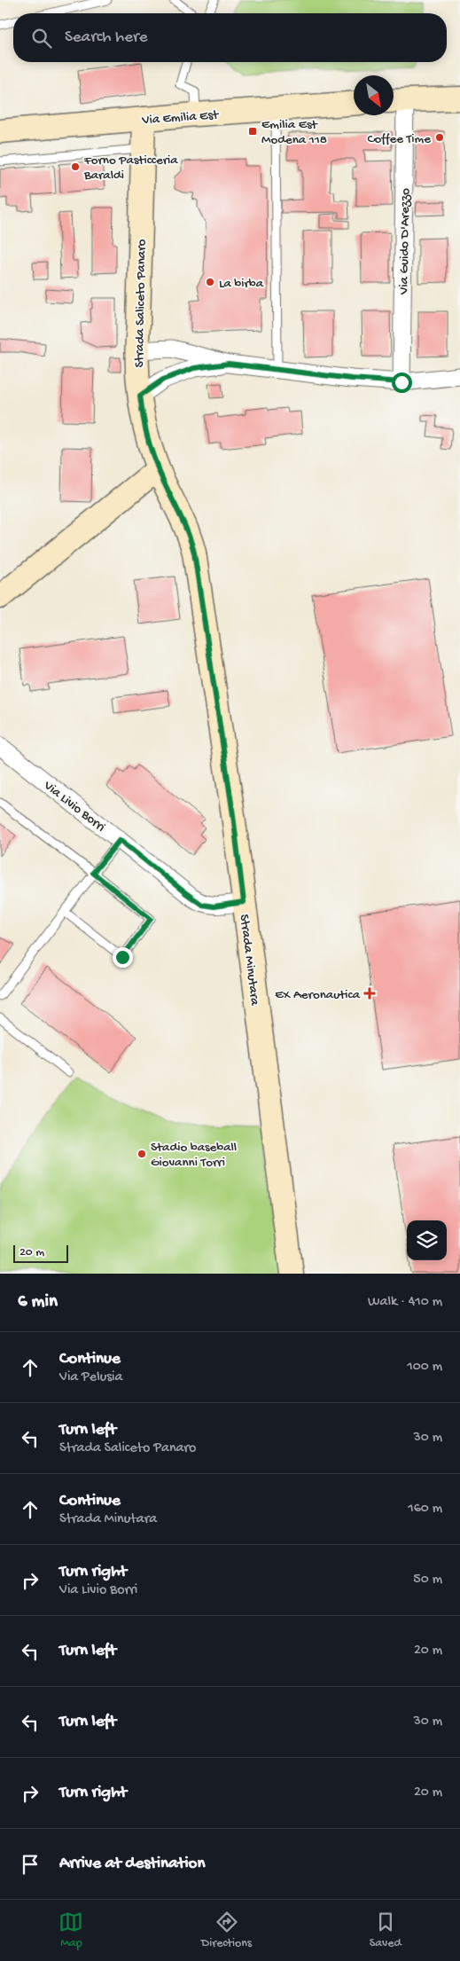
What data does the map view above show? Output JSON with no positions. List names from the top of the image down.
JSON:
{
  "streets": {
    "main road": ["Via Emilia Est", "Strada Saliceto Panaro", "Strada Minutara"],
    "street": ["Via Guido D'Arezzo", "Via Livio Borri"]
  },
  "crossings": [
    ["Via Emilia Est", "Strada Saliceto Panaro"],
    ["Strada Saliceto Panaro", "Strada Minutara"],
    ["Via Livio Borri", "Strada Minutara"]
  ],
  "places": {
    "transit": ["Emilia Est Modena 118"],
    "other": [
      "Coffee Time",
      "Forno Pasticceria Baraldi",
      "La birba",
      "Stadio baseball Giovanni Torri"
    ],
    "health": ["EX Aeronautica"]
  },
  "scale_bar": "20 m",
  "north": "bottom right",
  "page": {
    "search": "Search here",
    "scale": "20 m",
    "heading": ["6 min", "Walk · 410 m"],
    "list": [
      ["Continue", "Via Pelusia", "100 m"],
      ["Turn left", "Strada Saliceto Panaro", "30 m"],
      ["Continue", "Strada Minutara", "160 m"],
      ["Turn right", "Via Livio Borri", "50 m"],
      ["Turn left", "20 m"],
      ["Turn left", "30 m"],
      ["Turn right", "20 m"],
      "Arrive at destination"
    ],
    "nav": ["Map", "Directions", "Saved"]
  }
}
